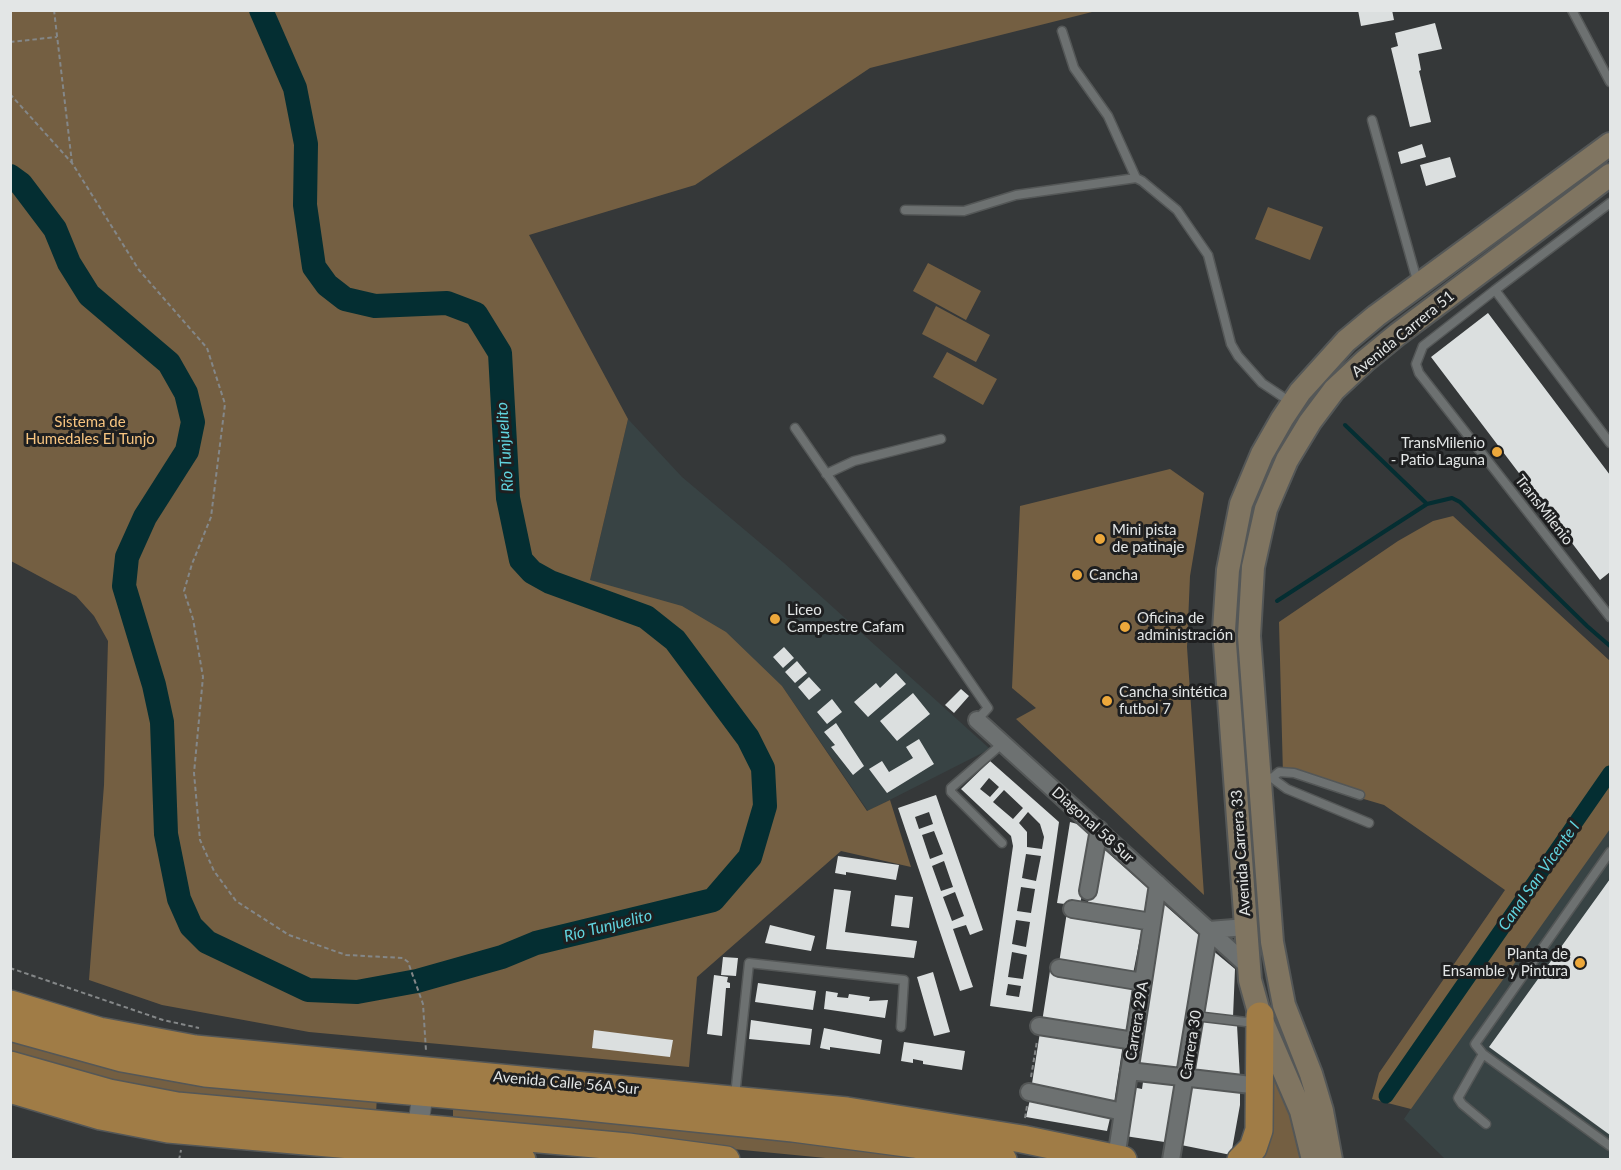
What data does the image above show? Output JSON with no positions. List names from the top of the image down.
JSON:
{
  "streets": {
    "highway": ["Avenida Calle 56A Sur"],
    "main road": ["Avenida Carrera 51", "Avenida Carrera 33"],
    "street": ["Diagonal 58 Sur", "Carrera 29A", "Carrera 30"],
    "lane": ["TransMilenio"]
  },
  "crossings": [
    ["Avenida Carrera 51", "Avenida Carrera 33"],
    ["Diagonal 58 Sur", "Avenida Carrera 33"],
    ["Diagonal 58 Sur", "Carrera 29A"],
    ["Diagonal 58 Sur", "Carrera 30"],
    ["Carrera 29A", "Avenida Calle 56A Sur"]
  ],
  "water": ["Río Tunjuelito", "Canal San Vicente I"],
  "parks": ["Sistema de Humedales El Tunjo"],
  "places": [
    "TransMilenio - Patio Laguna",
    "Mini pista de patinaje",
    "Cancha",
    "Liceo Campestre Cafam",
    "Oficina de administración",
    "Cancha sintética futbol 7",
    "Planta de Ensamble y Pintura"
  ]
}
